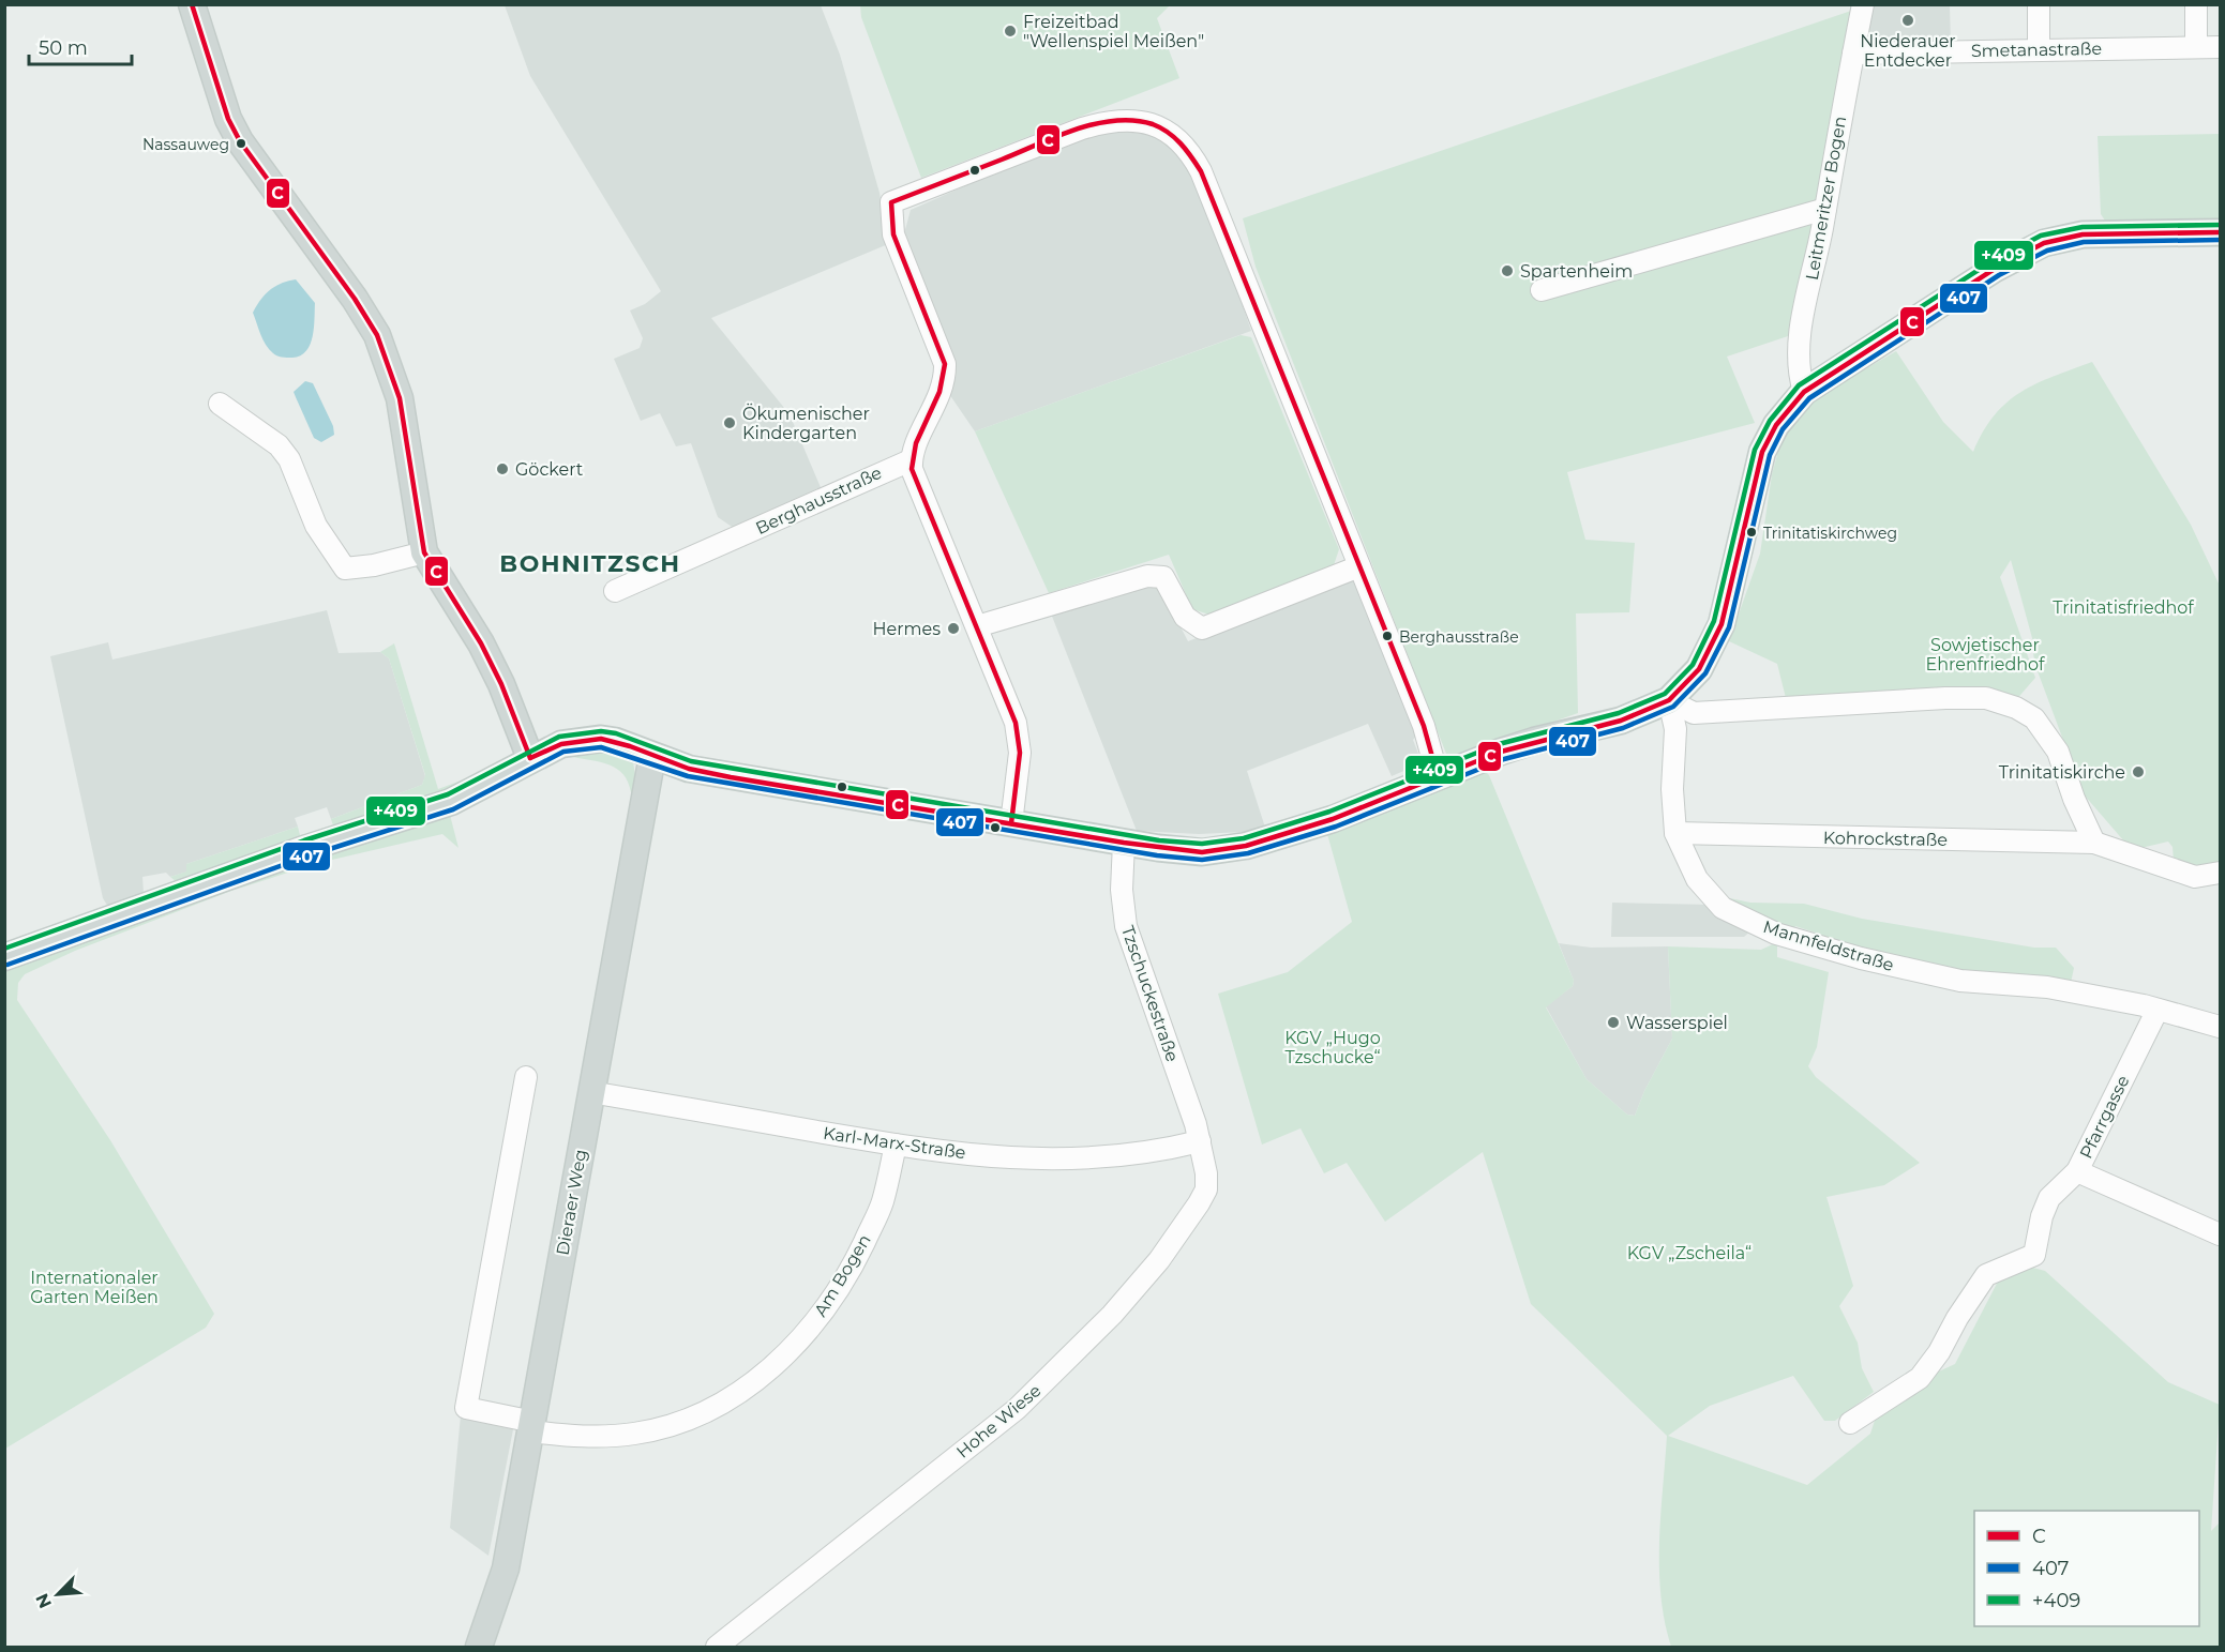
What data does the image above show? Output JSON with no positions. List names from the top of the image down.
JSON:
{
  "streets": {
    "main road": ["Dieraer Weg"],
    "street": [
      "Smetanastraße",
      "Leitmeritzer Bogen",
      "Berghausstraße",
      "Kohrockstraße",
      "Mannfeldstraße",
      "Tzschuckestraße",
      "Pfarrgasse",
      "Karl-Marx-Straße",
      "Am Bogen",
      "Hohe Wiese"
    ]
  },
  "crossings": [
    ["Smetanastraße", "Leitmeritzer Bogen"],
    ["Kohrockstraße", "Mannfeldstraße"],
    ["Mannfeldstraße", "Pfarrgasse"],
    ["Tzschuckestraße", "Karl-Marx-Straße"],
    ["Tzschuckestraße", "Hohe Wiese"],
    ["Karl-Marx-Straße", "Dieraer Weg"],
    ["Karl-Marx-Straße", "Am Bogen"],
    ["Karl-Marx-Straße", "Hohe Wiese"],
    ["Dieraer Weg", "Am Bogen"]
  ],
  "districts": ["BOHNITZSCH"],
  "parks": [
    "Trinitatisfriedhof",
    "Sowjetischer Ehrenfriedhof",
    "KGV „Hugo Tzschucke“",
    "KGV „Zscheila“",
    "Internationaler Garten Meißen"
  ],
  "places": [
    "Niederauer Entdecker",
    "Freizeitbad \"Wellenspiel Meißen\"",
    "Nassauweg",
    "Spartenheim",
    "Ökumenischer Kindergarten",
    "Göckert",
    "Trinitatiskirchweg",
    "Hermes",
    "Berghausstraße",
    "Trinitatiskirche",
    "Wasserspiel"
  ],
  "lines": ["transit line C", "transit line +409", "transit line 407"],
  "legend": ["C", "407", "+409"],
  "scale_bar": "50 m",
  "north": "bottom left"
}
